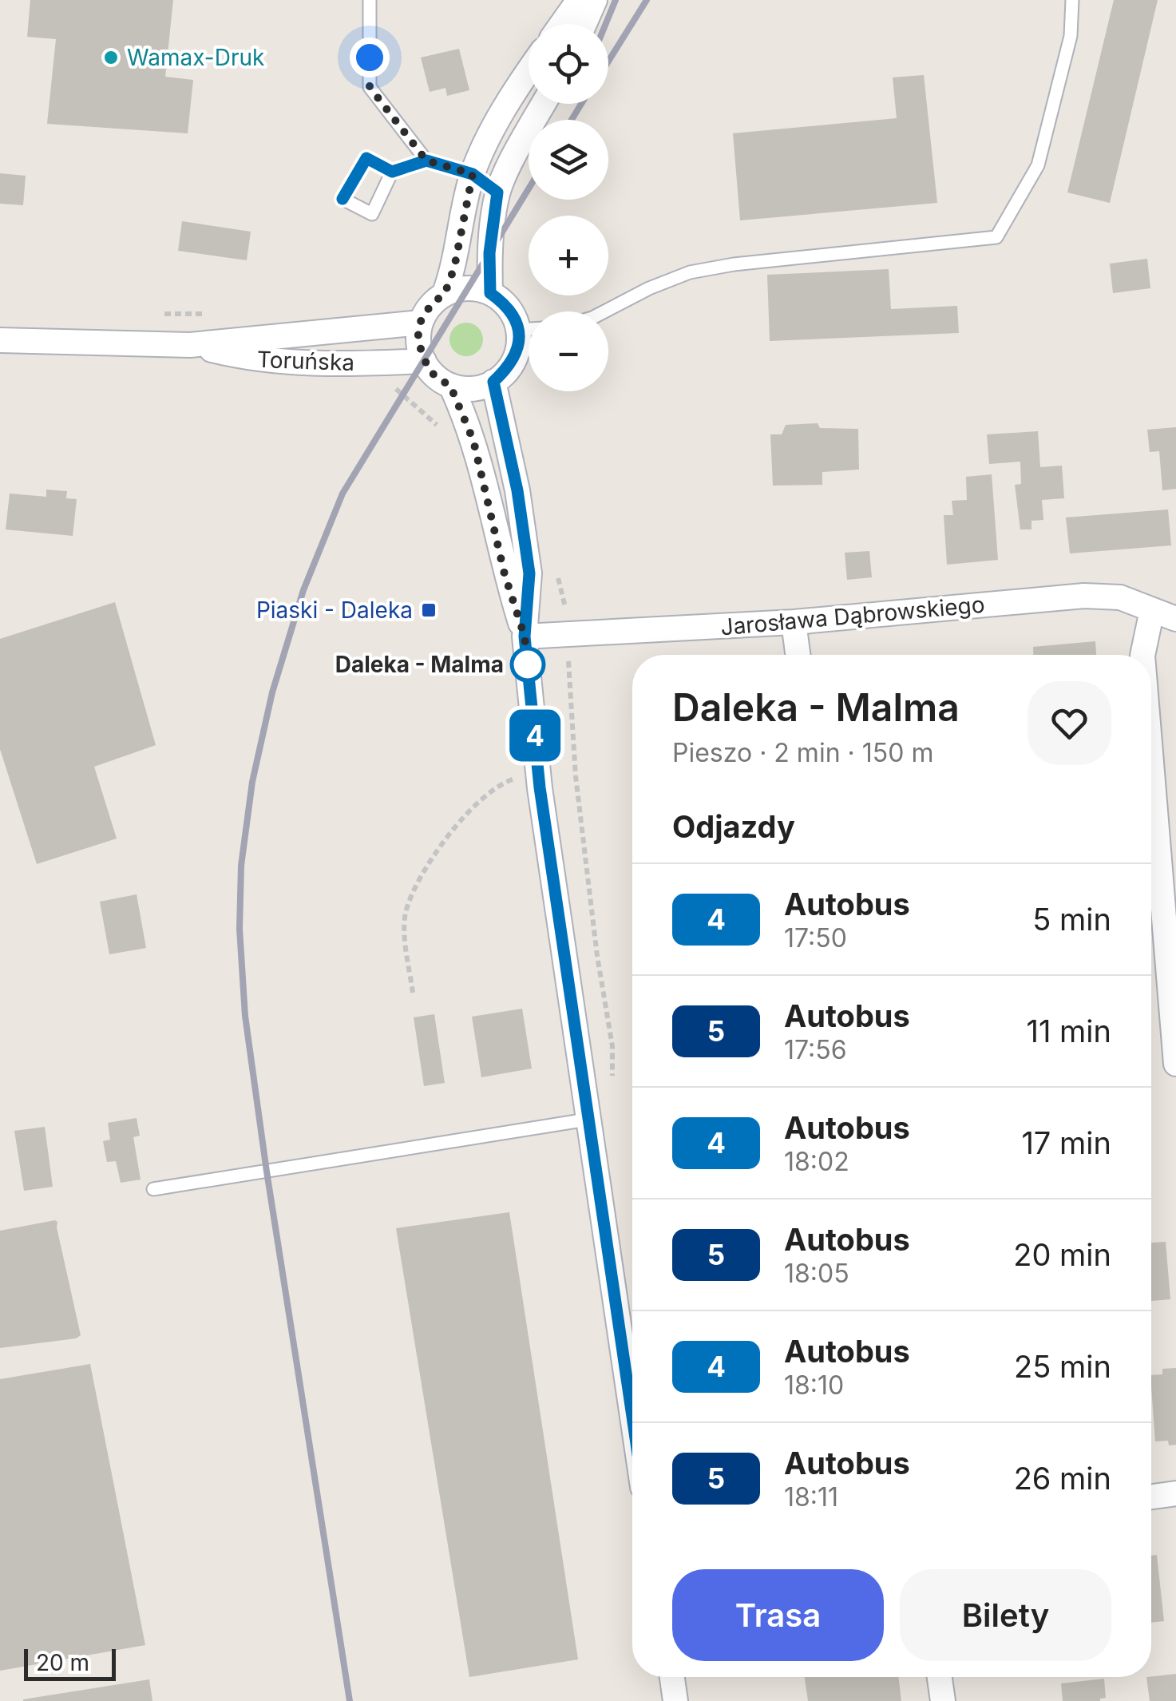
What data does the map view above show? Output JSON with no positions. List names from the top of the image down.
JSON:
{
  "streets": {
    "street": ["Toruńska", "Jarosława Dąbrowskiego"]
  },
  "places": {
    "other": ["Wamax-Druk", "Daleka - Malma"],
    "transit": ["Piaski - Daleka"]
  },
  "lines": ["bus line 4"],
  "scale_bar": "20 m",
  "page": {
    "on_map": "4",
    "map_buttons": ["+", "−"],
    "heading": [
      ["Daleka - Malma", "Pieszo · 2 min · 150 m"],
      "Odjazdy"
    ],
    "list": [
      {
        "mark": "4",
        "name": "Autobus",
        "note": "17:50",
        "value": "5 min"
      },
      {
        "mark": "5",
        "name": "Autobus",
        "note": "17:56",
        "value": "11 min"
      },
      {
        "mark": "4",
        "name": "Autobus",
        "note": "18:02",
        "value": "17 min"
      },
      {
        "mark": "5",
        "name": "Autobus",
        "note": "18:05",
        "value": "20 min"
      },
      {
        "mark": "4",
        "name": "Autobus",
        "note": "18:10",
        "value": "25 min"
      },
      {
        "mark": "5",
        "name": "Autobus",
        "note": "18:11",
        "value": "26 min"
      }
    ],
    "buttons": ["Trasa", "Bilety"],
    "scale": "20 m"
  }
}
